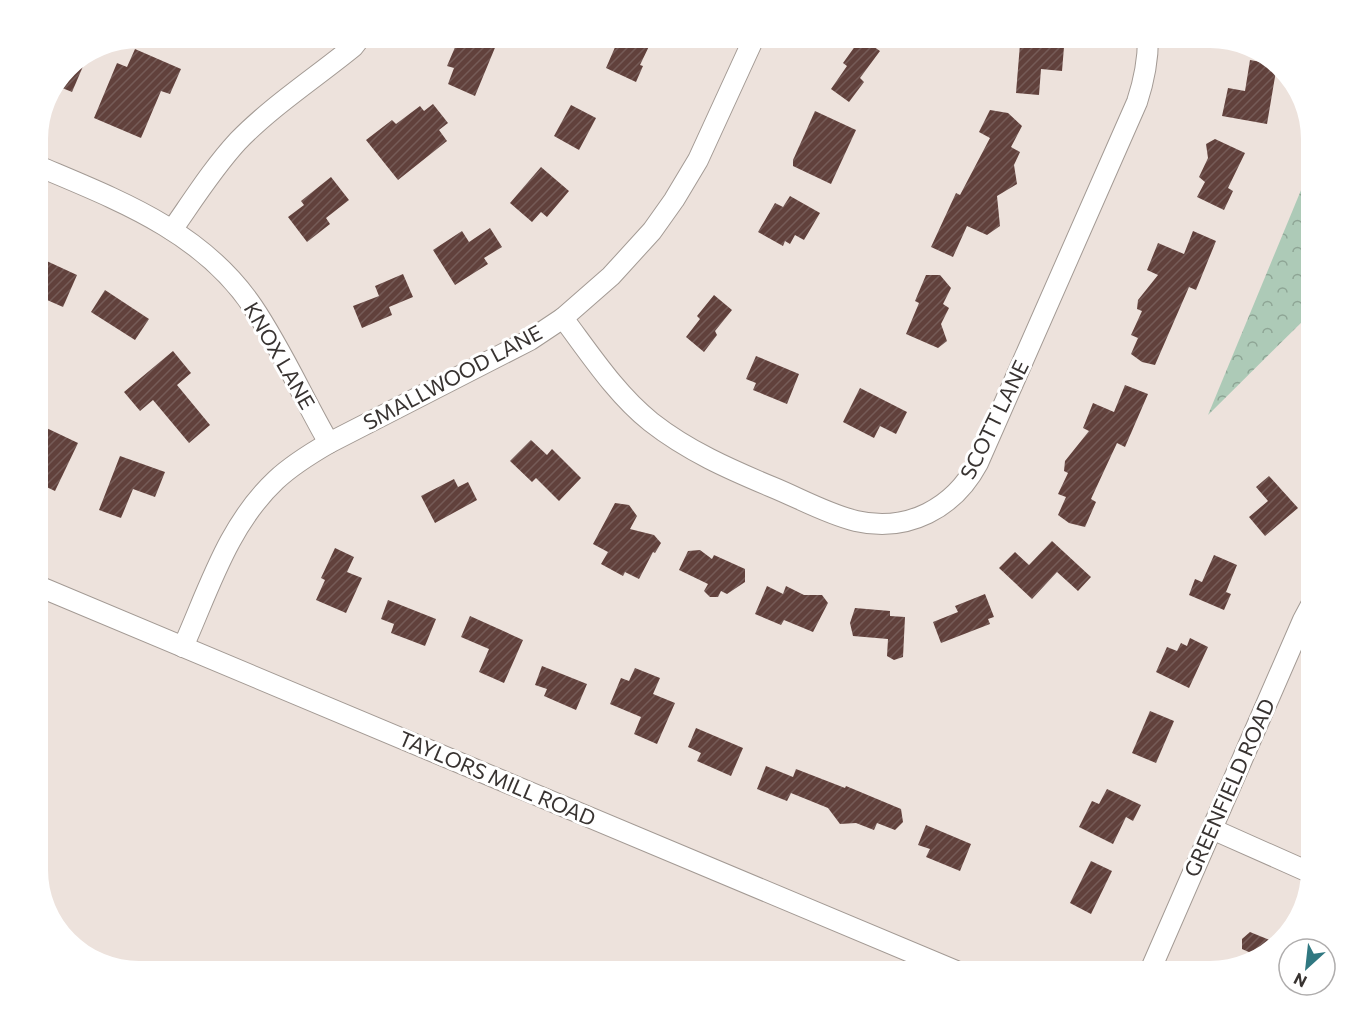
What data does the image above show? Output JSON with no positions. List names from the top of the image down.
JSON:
{
  "streets": {
    "street": [
      "KNOX LANE",
      "SMALLWOOD LANE",
      "SCOTT LANE",
      "TAYLORS MILL ROAD",
      "GREENFIELD ROAD"
    ]
  },
  "crossings": [
    ["KNOX LANE", "SMALLWOOD LANE"],
    ["SMALLWOOD LANE", "SCOTT LANE"],
    ["SMALLWOOD LANE", "TAYLORS MILL ROAD"]
  ],
  "north": "bottom left"
}
